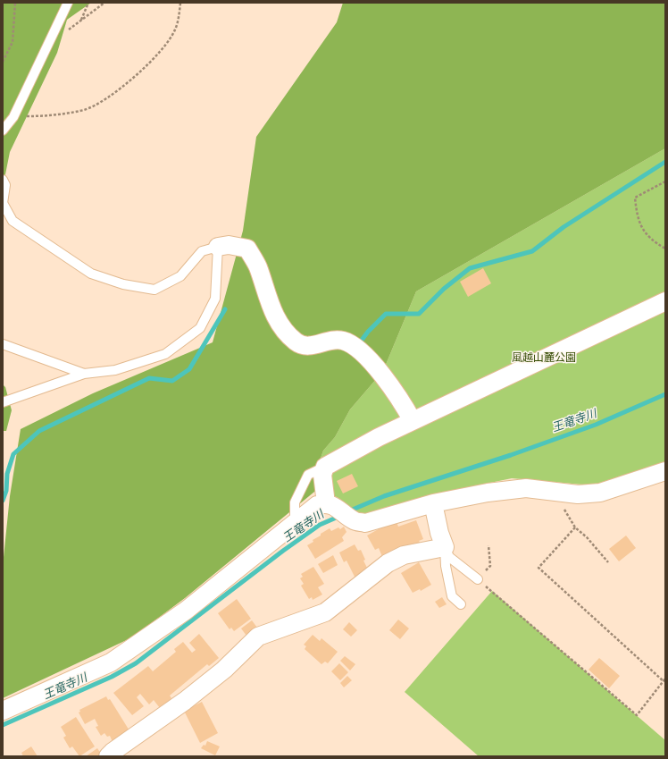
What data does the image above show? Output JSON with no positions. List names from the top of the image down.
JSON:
{
  "water": ["王竜寺川"],
  "parks": ["風越山麓公園"]
}
